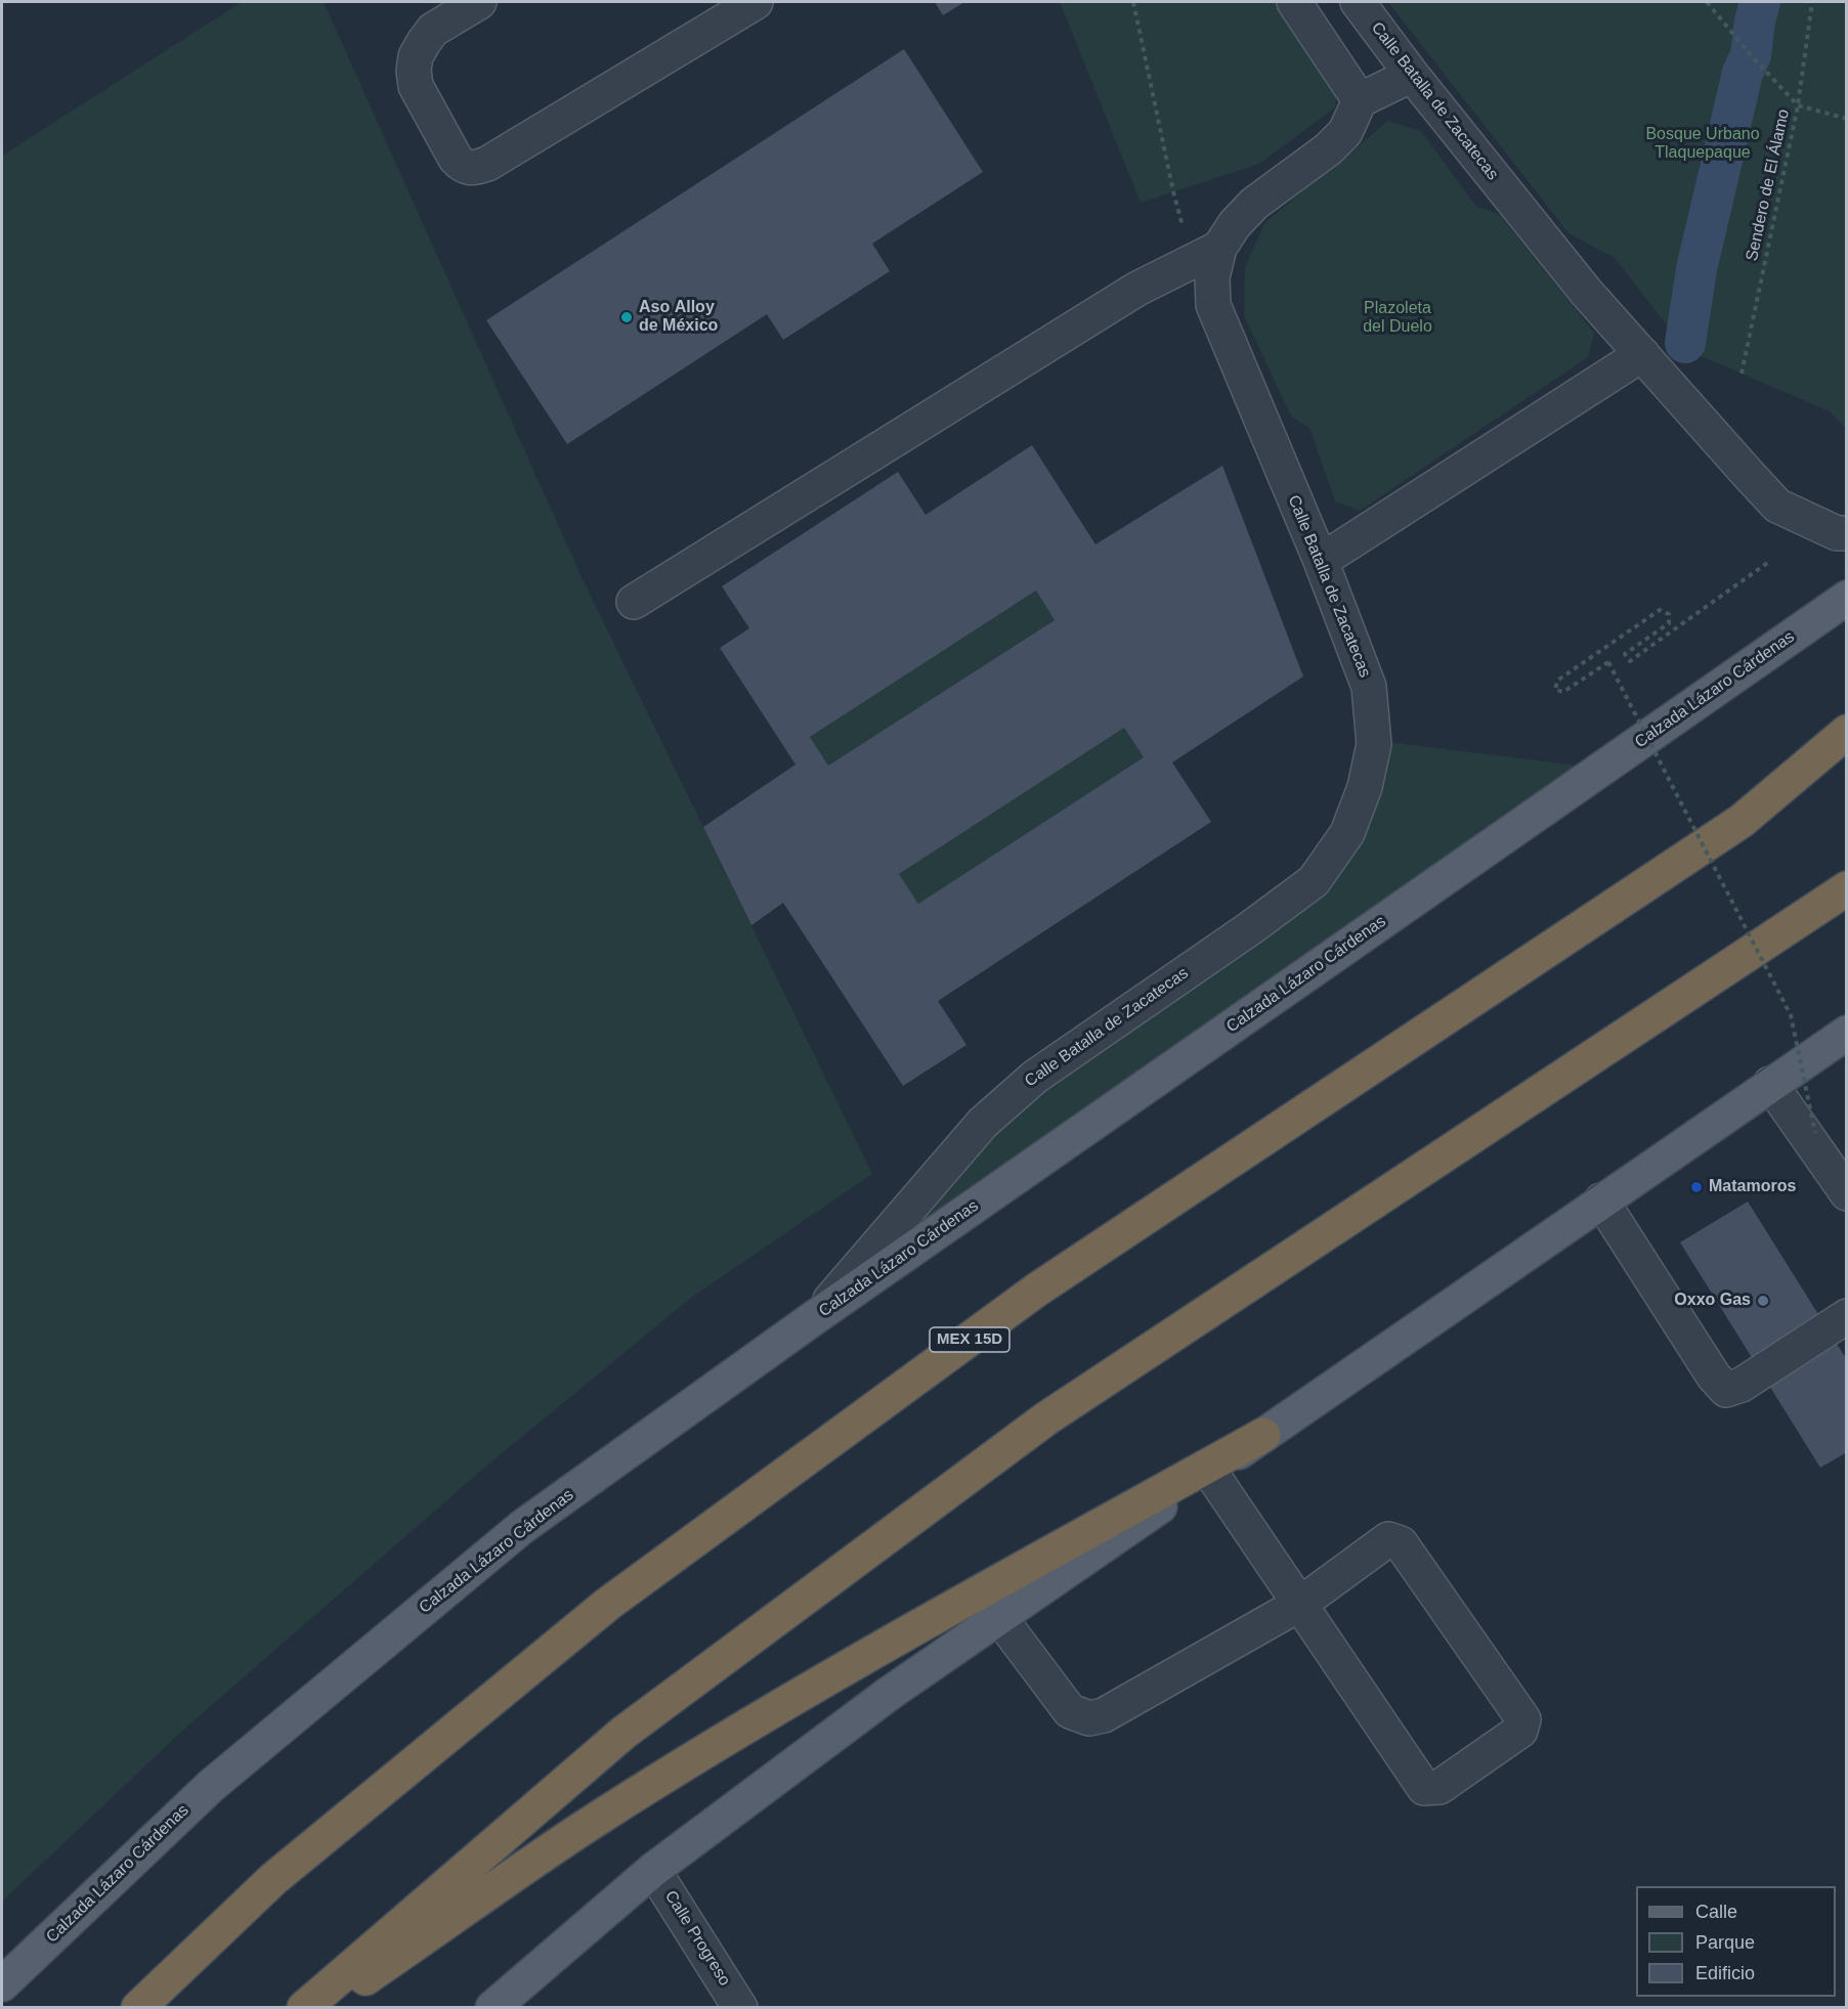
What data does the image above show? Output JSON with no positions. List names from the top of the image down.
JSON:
{
  "streets": {
    "highway": ["MEX 15D"],
    "main road": ["Calzada Lázaro Cárdenas"],
    "street": ["Calle Batalla de Zacatecas", "Calle Progreso"],
    "path": ["Sendero de El Álamo"]
  },
  "crossings": [
    ["Calle Batalla de Zacatecas", "Calzada Lázaro Cárdenas"]
  ],
  "parks": ["Bosque Urbano Tlaquepaque", "Plazoleta del Duelo"],
  "places": ["Aso Alloy de México", "Matamoros", "Oxxo Gas"],
  "legend": ["Calle", "Parque", "Edificio"]
}
